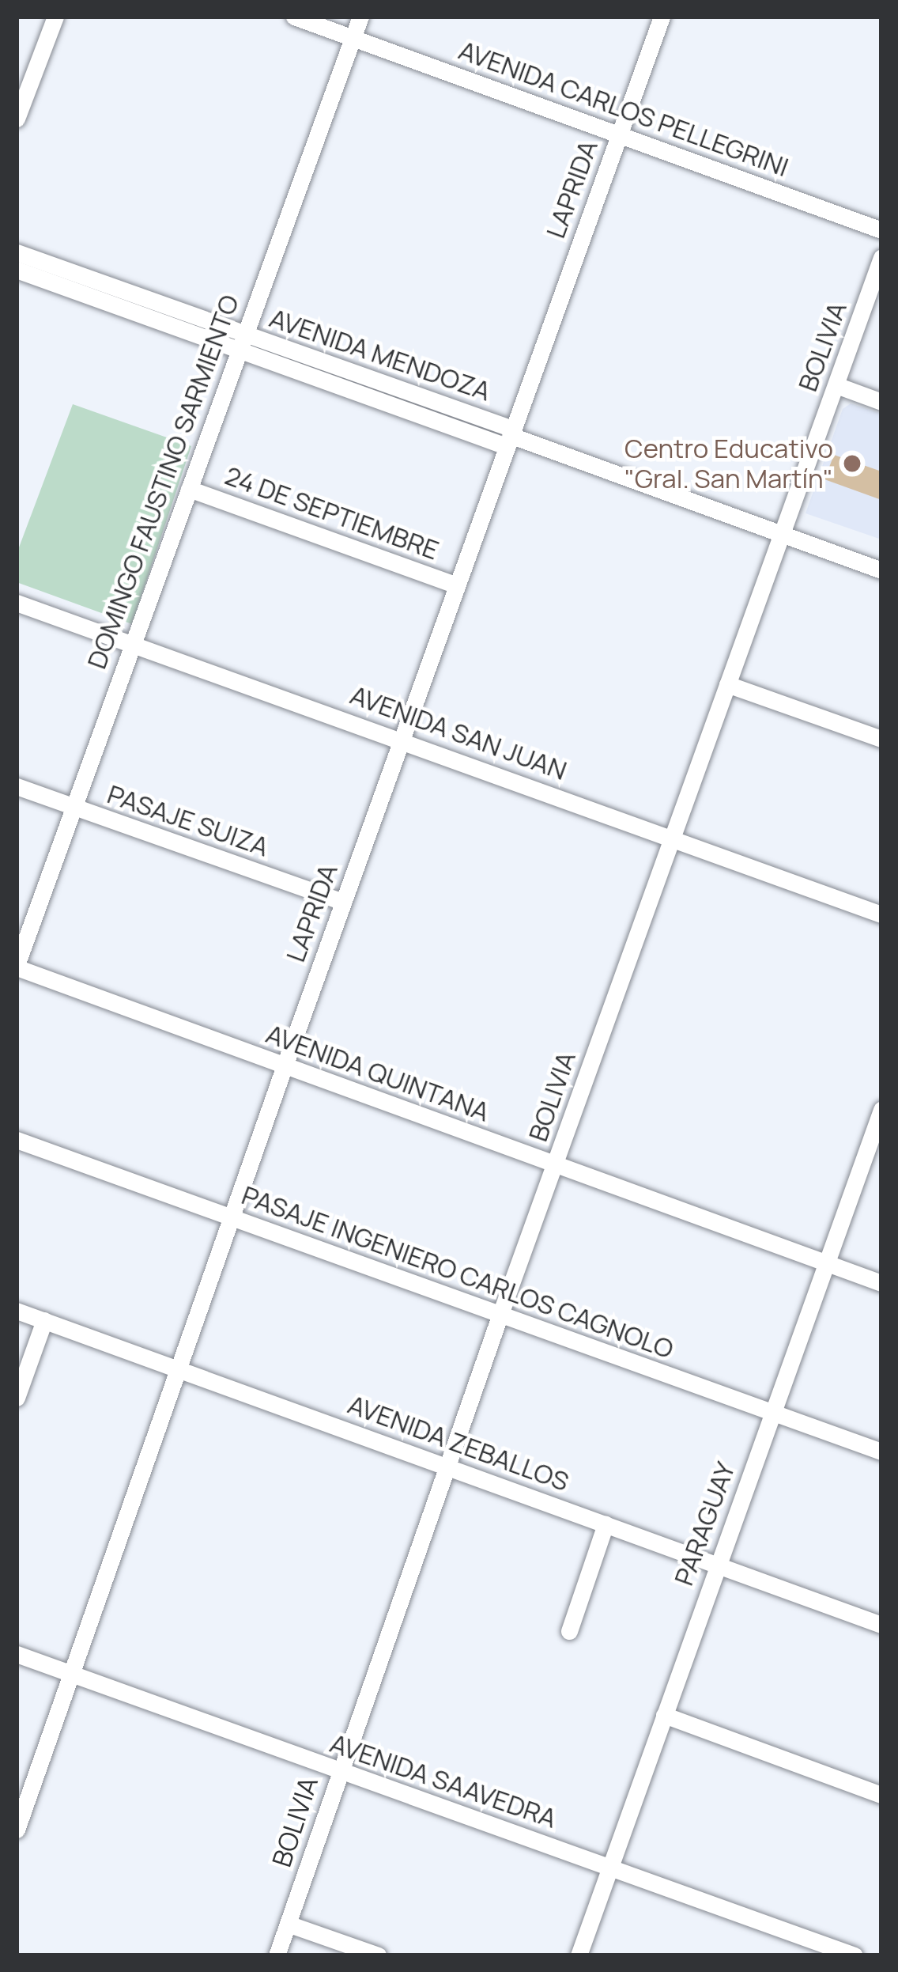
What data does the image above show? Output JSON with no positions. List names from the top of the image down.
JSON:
{
  "streets": {
    "street": [
      "AVENIDA CARLOS PELLEGRINI",
      "LAPRIDA",
      "BOLIVIA",
      "AVENIDA MENDOZA",
      "DOMINGO FAUSTINO SARMIENTO",
      "24 DE SEPTIEMBRE",
      "AVENIDA SAN JUAN",
      "PASAJE SUIZA",
      "AVENIDA QUINTANA",
      "PASAJE INGENIERO CARLOS CAGNOLO",
      "AVENIDA ZEBALLOS",
      "PARAGUAY",
      "AVENIDA SAAVEDRA"
    ]
  },
  "crossings": [
    ["AVENIDA CARLOS PELLEGRINI", "LAPRIDA"],
    ["AVENIDA CARLOS PELLEGRINI", "DOMINGO FAUSTINO SARMIENTO"],
    ["LAPRIDA", "AVENIDA MENDOZA"],
    ["LAPRIDA", "24 DE SEPTIEMBRE"],
    ["LAPRIDA", "AVENIDA SAN JUAN"],
    ["LAPRIDA", "PASAJE SUIZA"],
    ["LAPRIDA", "AVENIDA QUINTANA"],
    ["LAPRIDA", "PASAJE INGENIERO CARLOS CAGNOLO"],
    ["LAPRIDA", "AVENIDA ZEBALLOS"],
    ["LAPRIDA", "AVENIDA SAAVEDRA"],
    ["BOLIVIA", "AVENIDA MENDOZA"],
    ["BOLIVIA", "AVENIDA SAN JUAN"],
    ["BOLIVIA", "AVENIDA QUINTANA"],
    ["BOLIVIA", "PASAJE INGENIERO CARLOS CAGNOLO"],
    ["BOLIVIA", "AVENIDA ZEBALLOS"],
    ["BOLIVIA", "AVENIDA SAAVEDRA"],
    ["AVENIDA MENDOZA", "DOMINGO FAUSTINO SARMIENTO"],
    ["DOMINGO FAUSTINO SARMIENTO", "24 DE SEPTIEMBRE"],
    ["DOMINGO FAUSTINO SARMIENTO", "AVENIDA SAN JUAN"],
    ["DOMINGO FAUSTINO SARMIENTO", "PASAJE SUIZA"],
    ["DOMINGO FAUSTINO SARMIENTO", "AVENIDA QUINTANA"],
    ["AVENIDA QUINTANA", "PARAGUAY"],
    ["PASAJE INGENIERO CARLOS CAGNOLO", "PARAGUAY"],
    ["AVENIDA ZEBALLOS", "PARAGUAY"],
    ["PARAGUAY", "AVENIDA SAAVEDRA"]
  ],
  "places": ["Centro Educativo \"Gral. San Martín\""]
}
